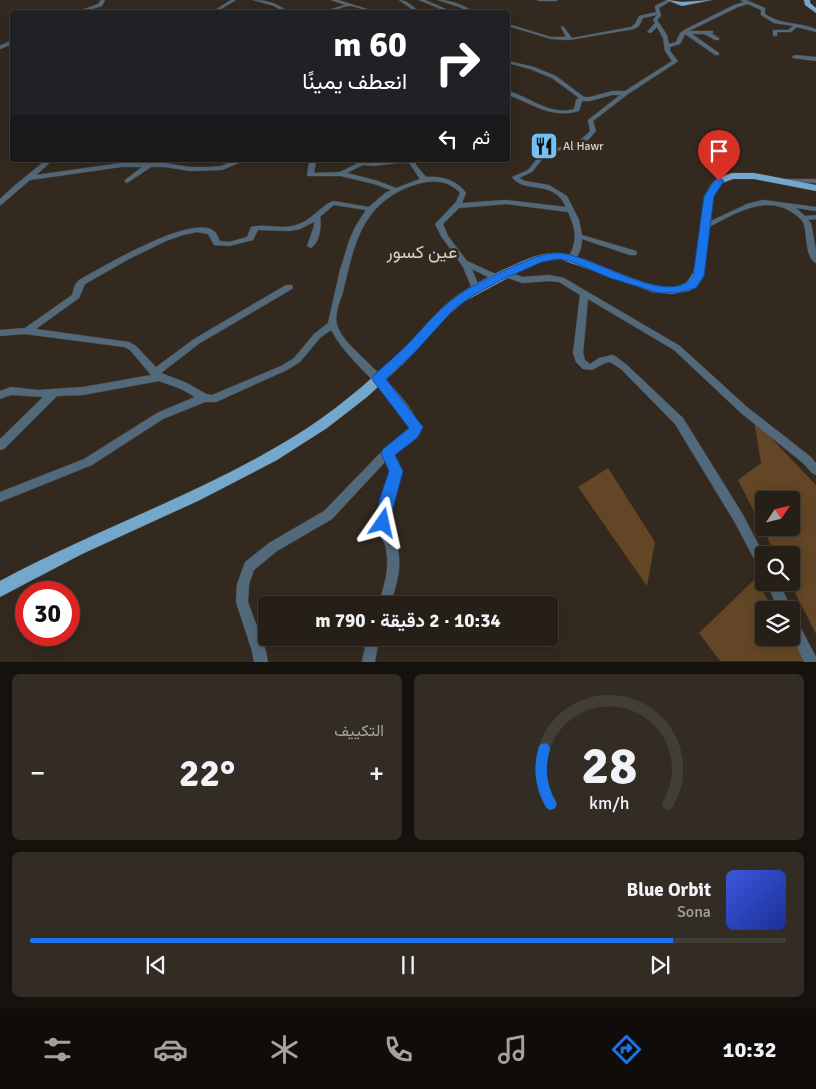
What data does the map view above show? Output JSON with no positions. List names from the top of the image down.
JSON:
{
  "districts": ["عين كسور"],
  "places": {
    "restaurant": ["Al Hawr"]
  },
  "north": "top right",
  "page": {
    "turn": ["60 m", "انعطف يمينًا"],
    "then": "ثم",
    "limit": "30",
    "trip": "10:34 · 2 دقيقة · 790 m",
    "tile": "التكييف",
    "heat": ["−", "22°", "+"],
    "song": ["Blue Orbit", "Sona"],
    "tabs": "10:32",
    "gauge": ["28", "km/h"]
  }
}
